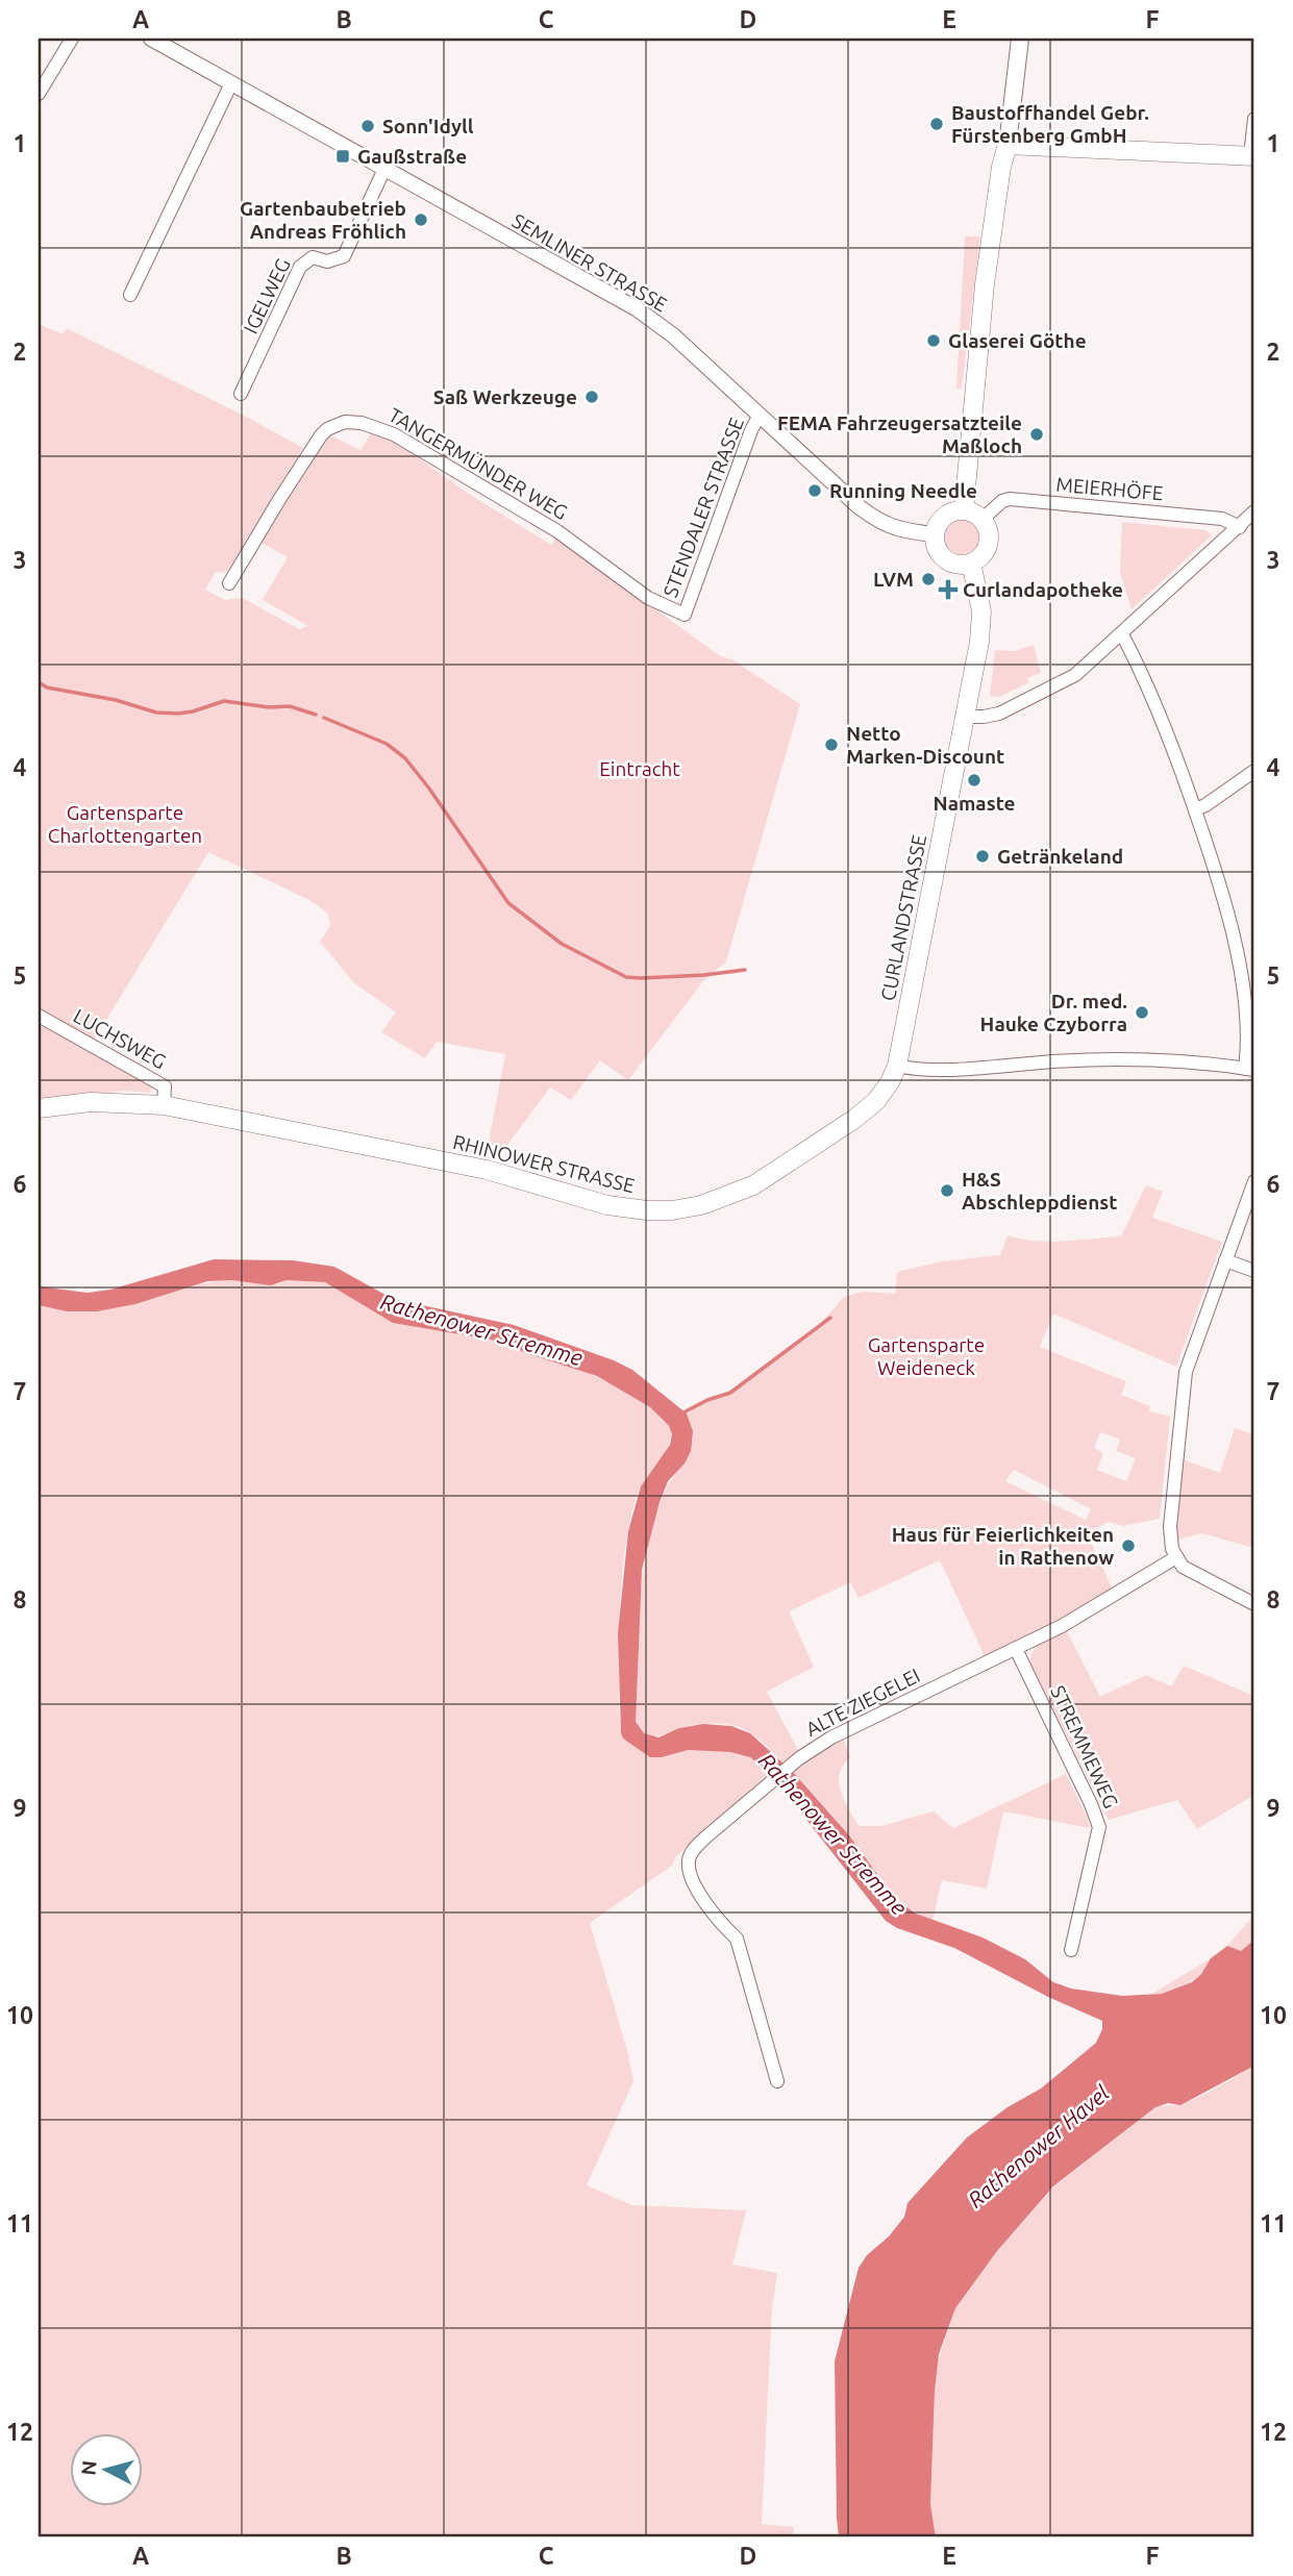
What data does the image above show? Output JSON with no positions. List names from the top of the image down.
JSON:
{
  "streets": {
    "main road": ["CURLANDSTRASSE", "RHINOWER STRASSE"],
    "street": [
      "SEMLINER STRASSE",
      "IGELWEG",
      "TANGERMÜNDER WEG",
      "MEIERHÖFE",
      "STENDALER STRASSE",
      "LUCHSWEG",
      "ALTE ZIEGELEI",
      "STREMMEWEG"
    ]
  },
  "crossings": [
    ["SEMLINER STRASSE", "IGELWEG"],
    ["SEMLINER STRASSE", "MEIERHÖFE"],
    ["SEMLINER STRASSE", "STENDALER STRASSE"],
    ["SEMLINER STRASSE", "CURLANDSTRASSE"],
    ["TANGERMÜNDER WEG", "STENDALER STRASSE"],
    ["MEIERHÖFE", "CURLANDSTRASSE"],
    ["CURLANDSTRASSE", "RHINOWER STRASSE"],
    ["LUCHSWEG", "RHINOWER STRASSE"],
    ["ALTE ZIEGELEI", "STREMMEWEG"]
  ],
  "water": ["Rathenower Stremme", "Rathenower Havel"],
  "parks": ["Eintracht", "Gartensparte Charlottengarten", "Gartensparte Weideneck"],
  "places": {
    "other": [
      "Baustoffhandel Gebr. Fürstenberg GmbH",
      "Sonn'Idyll",
      "Gartenbaubetrieb Andreas Fröhlich",
      "Glaserei Göthe",
      "Saß Werkzeuge",
      "FEMA Fahrzeugersatzteile Maßloch",
      "Running Needle",
      "LVM",
      "Netto Marken-Discount",
      "Namaste",
      "Getränkeland",
      "Dr. med. Hauke Czyborra",
      "H&S Abschleppdienst",
      "Haus für Feierlichkeiten in Rathenow"
    ],
    "transit": ["Gaußstraße"],
    "health": ["Curlandapotheke"]
  },
  "north": "left",
  "grid": {
    "columns": [
      "A",
      "B",
      "C",
      "D",
      "E",
      "F"
    ],
    "rows": [
      "1",
      "2",
      "3",
      "4",
      "5",
      "6",
      "7",
      "8",
      "9",
      "10",
      "11",
      "12"
    ]
  }
}
